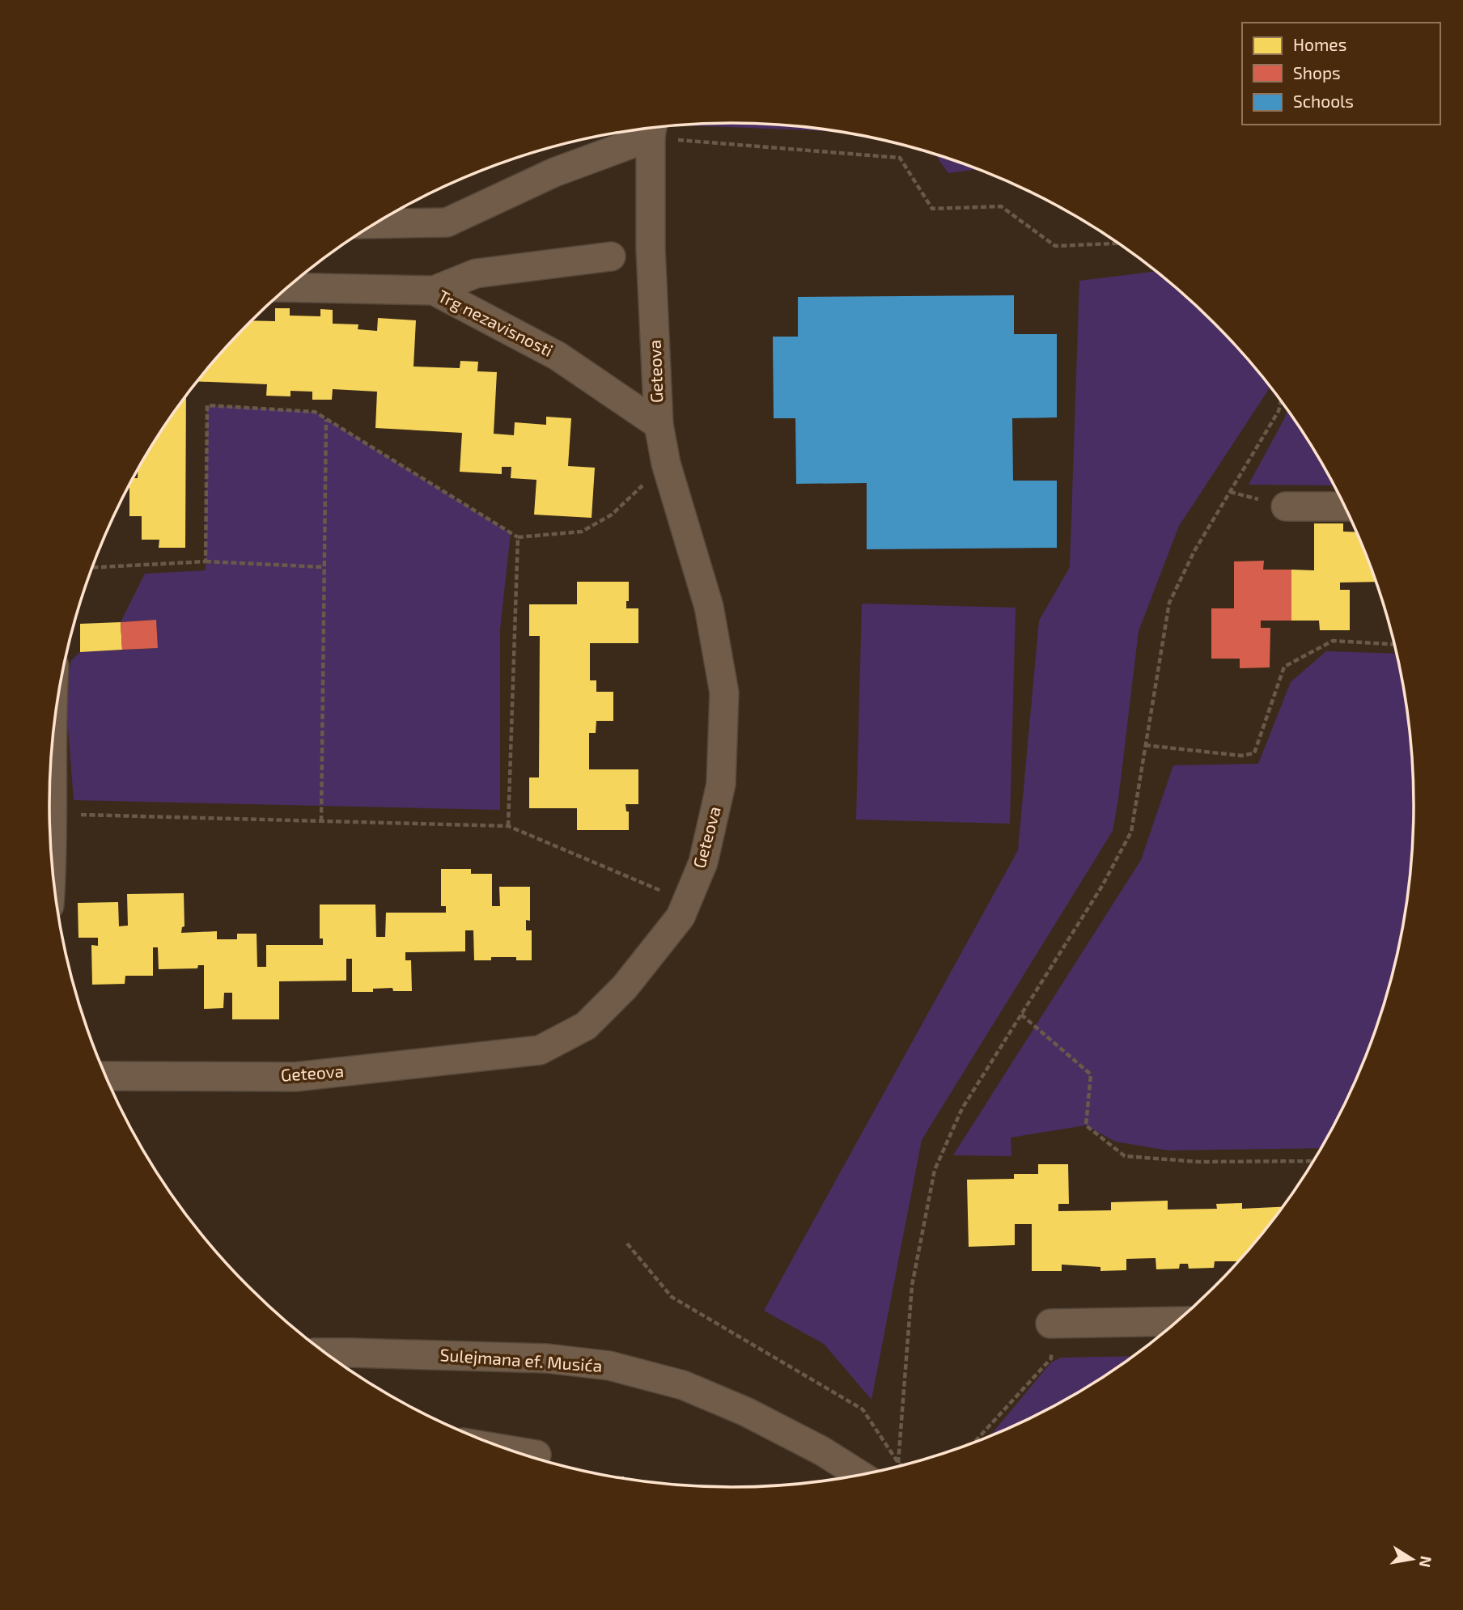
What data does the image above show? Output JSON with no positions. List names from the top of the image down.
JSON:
{
  "streets": {
    "street": ["Trg nezavisnosti", "Geteova", "Sulejmana ef. Musića"]
  },
  "crossings": [
    ["Trg nezavisnosti", "Geteova"]
  ],
  "legend": ["Homes", "Shops", "Schools"],
  "north": "right"
}
